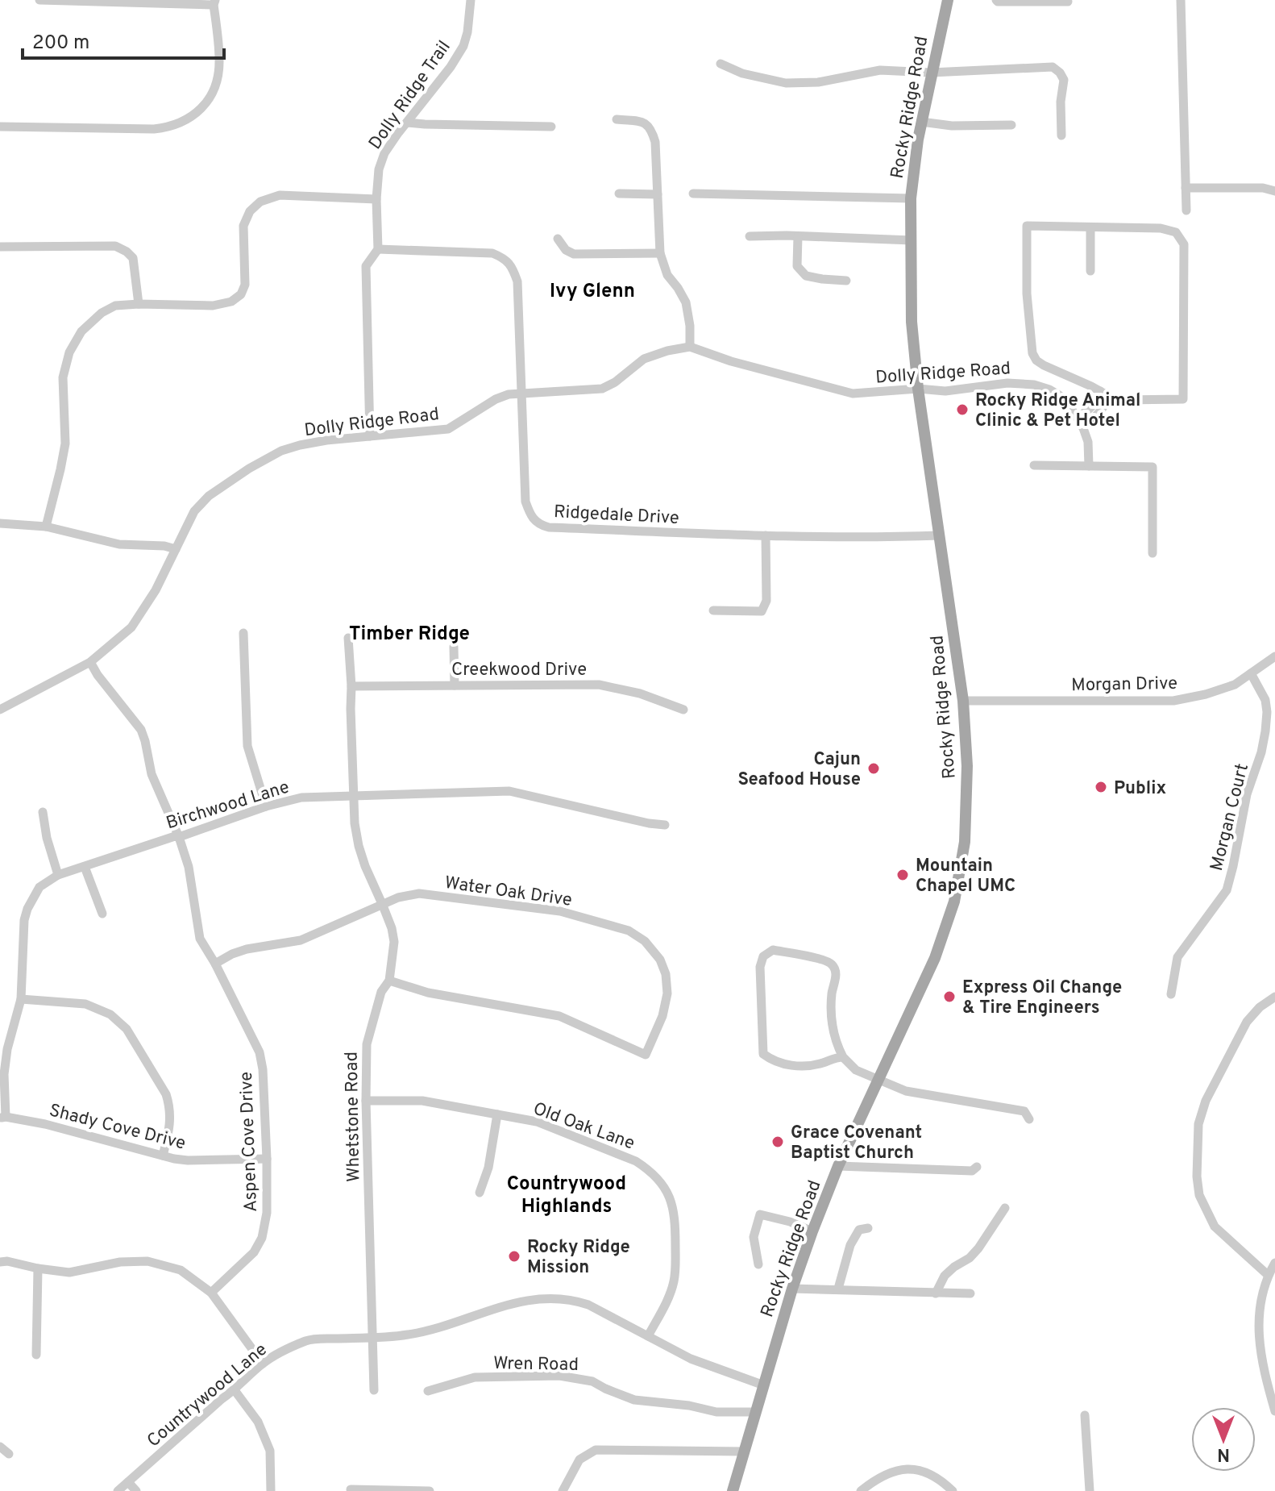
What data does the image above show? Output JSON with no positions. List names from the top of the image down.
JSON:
{
  "streets": {
    "main road": ["Rocky Ridge Road"],
    "street": [
      "Dolly Ridge Trail",
      "Dolly Ridge Road",
      "Ridgedale Drive",
      "Creekwood Drive",
      "Morgan Drive",
      "Birchwood Lane",
      "Morgan Court",
      "Water Oak Drive",
      "Whetstone Road",
      "Old Oak Lane",
      "Shady Cove Drive",
      "Aspen Cove Drive",
      "Wren Road",
      "Countrywood Lane"
    ]
  },
  "crossings": [
    ["Dolly Ridge Trail", "Dolly Ridge Road"],
    ["Dolly Ridge Trail", "Ridgedale Drive"],
    ["Rocky Ridge Road", "Dolly Ridge Road"],
    ["Rocky Ridge Road", "Ridgedale Drive"],
    ["Rocky Ridge Road", "Morgan Drive"],
    ["Rocky Ridge Road", "Wren Road"],
    ["Rocky Ridge Road", "Countrywood Lane"],
    ["Dolly Ridge Road", "Ridgedale Drive"],
    ["Dolly Ridge Road", "Aspen Cove Drive"],
    ["Creekwood Drive", "Whetstone Road"],
    ["Morgan Drive", "Morgan Court"],
    ["Birchwood Lane", "Whetstone Road"],
    ["Birchwood Lane", "Shady Cove Drive"],
    ["Birchwood Lane", "Aspen Cove Drive"],
    ["Water Oak Drive", "Whetstone Road"],
    ["Water Oak Drive", "Aspen Cove Drive"],
    ["Whetstone Road", "Old Oak Lane"],
    ["Whetstone Road", "Countrywood Lane"],
    ["Old Oak Lane", "Countrywood Lane"],
    ["Shady Cove Drive", "Aspen Cove Drive"]
  ],
  "districts": ["Ivy Glenn", "Timber Ridge", "Countrywood Highlands"],
  "places": [
    "Rocky Ridge Animal Clinic & Pet Hotel",
    "Cajun Seafood House",
    "Publix",
    "Mountain Chapel UMC",
    "Express Oil Change & Tire Engineers",
    "Grace Covenant Baptist Church",
    "Rocky Ridge Mission"
  ],
  "scale_bar": "200 m",
  "north": "bottom"
}
